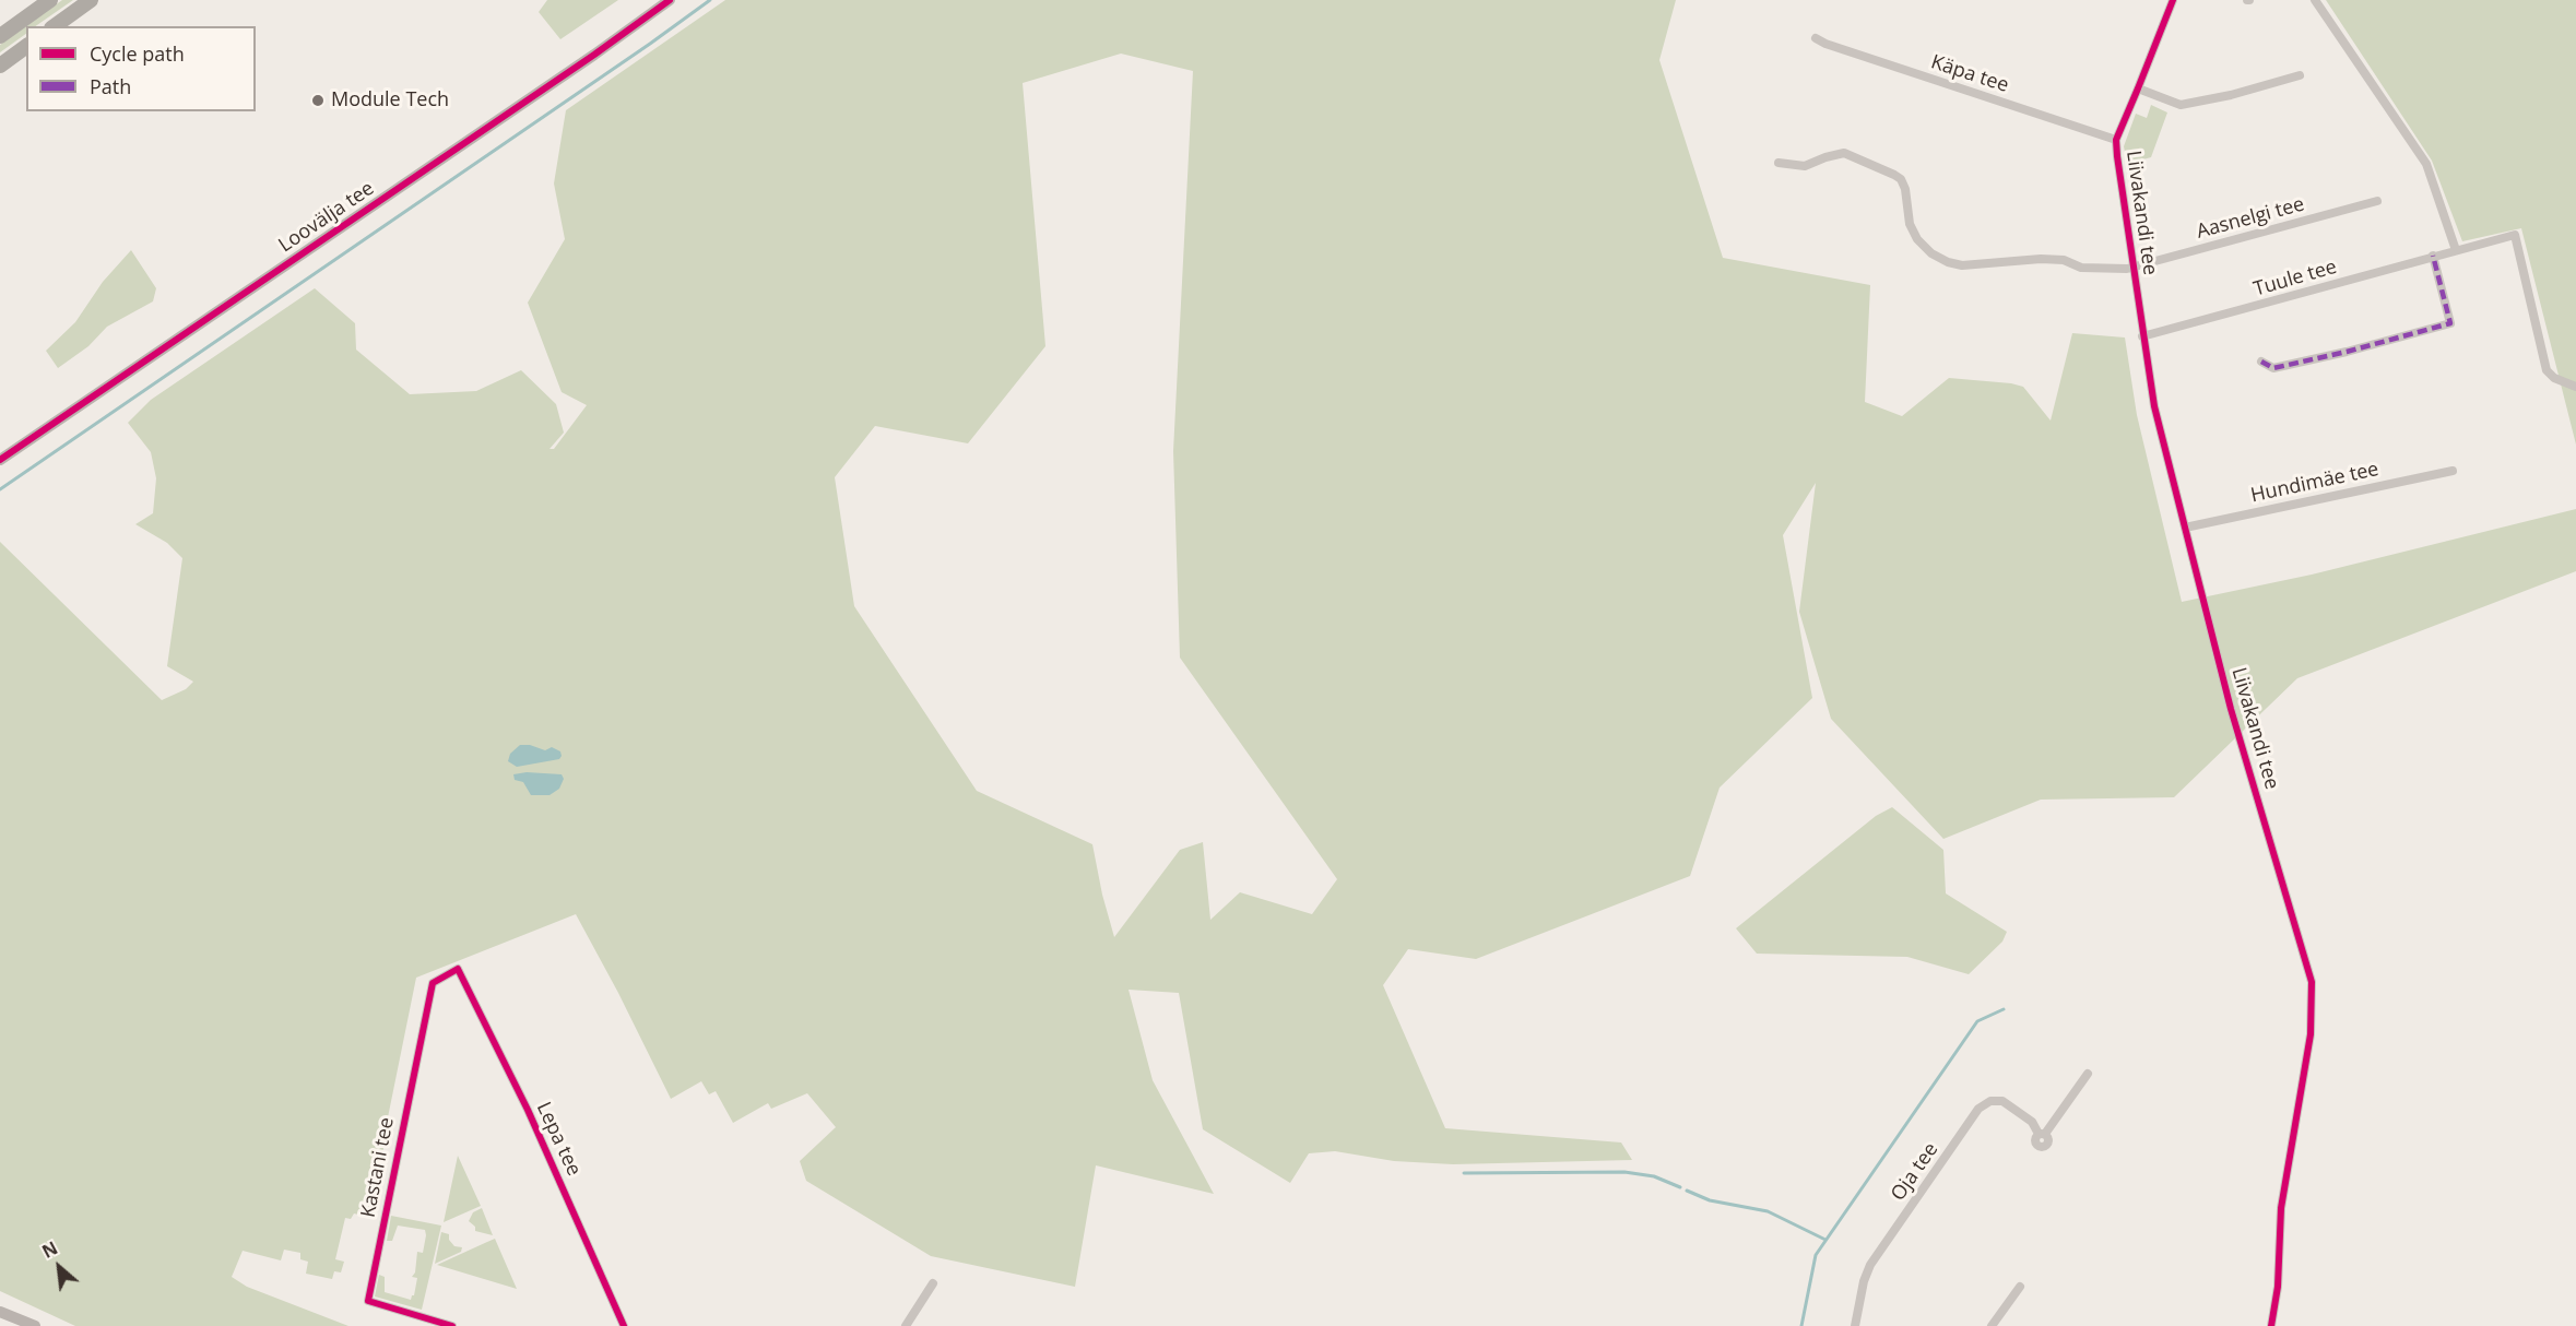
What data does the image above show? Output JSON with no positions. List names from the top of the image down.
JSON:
{
  "streets": {
    "street": [
      "Käpa tee",
      "Liivakandi tee",
      "Loovälja tee",
      "Aasnelgi tee",
      "Tuule tee",
      "Hundimäe tee",
      "Lepa tee",
      "Kastani tee",
      "Oja tee"
    ]
  },
  "crossings": [
    ["Käpa tee", "Liivakandi tee"],
    ["Liivakandi tee", "Aasnelgi tee"],
    ["Liivakandi tee", "Tuule tee"],
    ["Liivakandi tee", "Hundimäe tee"],
    ["Lepa tee", "Kastani tee"]
  ],
  "places": ["Module Tech"],
  "legend": ["Cycle path", "Path"],
  "north": "top left"
}
